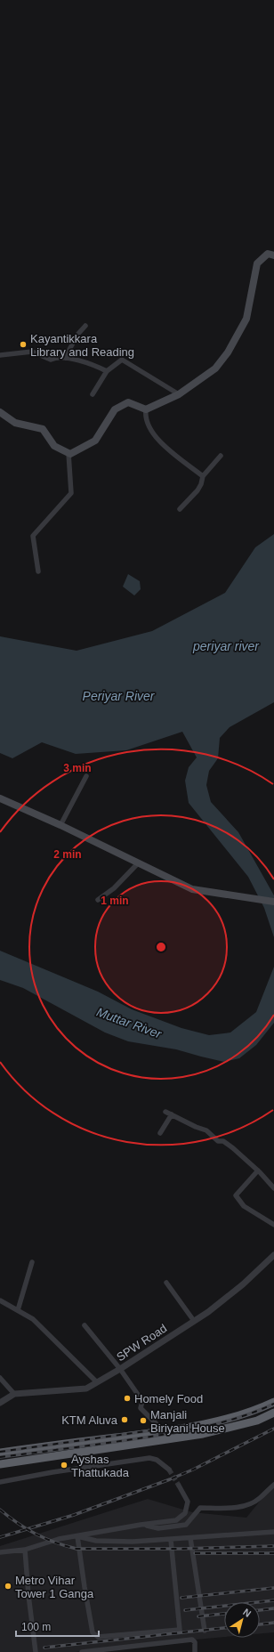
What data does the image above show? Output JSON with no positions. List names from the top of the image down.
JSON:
{
  "streets": {
    "street": ["SPW Road"]
  },
  "water": ["periyar river", "Periyar River", "Muttar River"],
  "places": [
    "Kayantikkara Library and Reading",
    "Homely Food",
    "KTM Aluva",
    "Manjali Biriyani House",
    "Ayshas Thattukada",
    "Metro Vihar Tower 1 Ganga"
  ],
  "scale_bar": "100 m",
  "north": "top right",
  "rings": ["3 min", "2 min", "1 min"]
}
